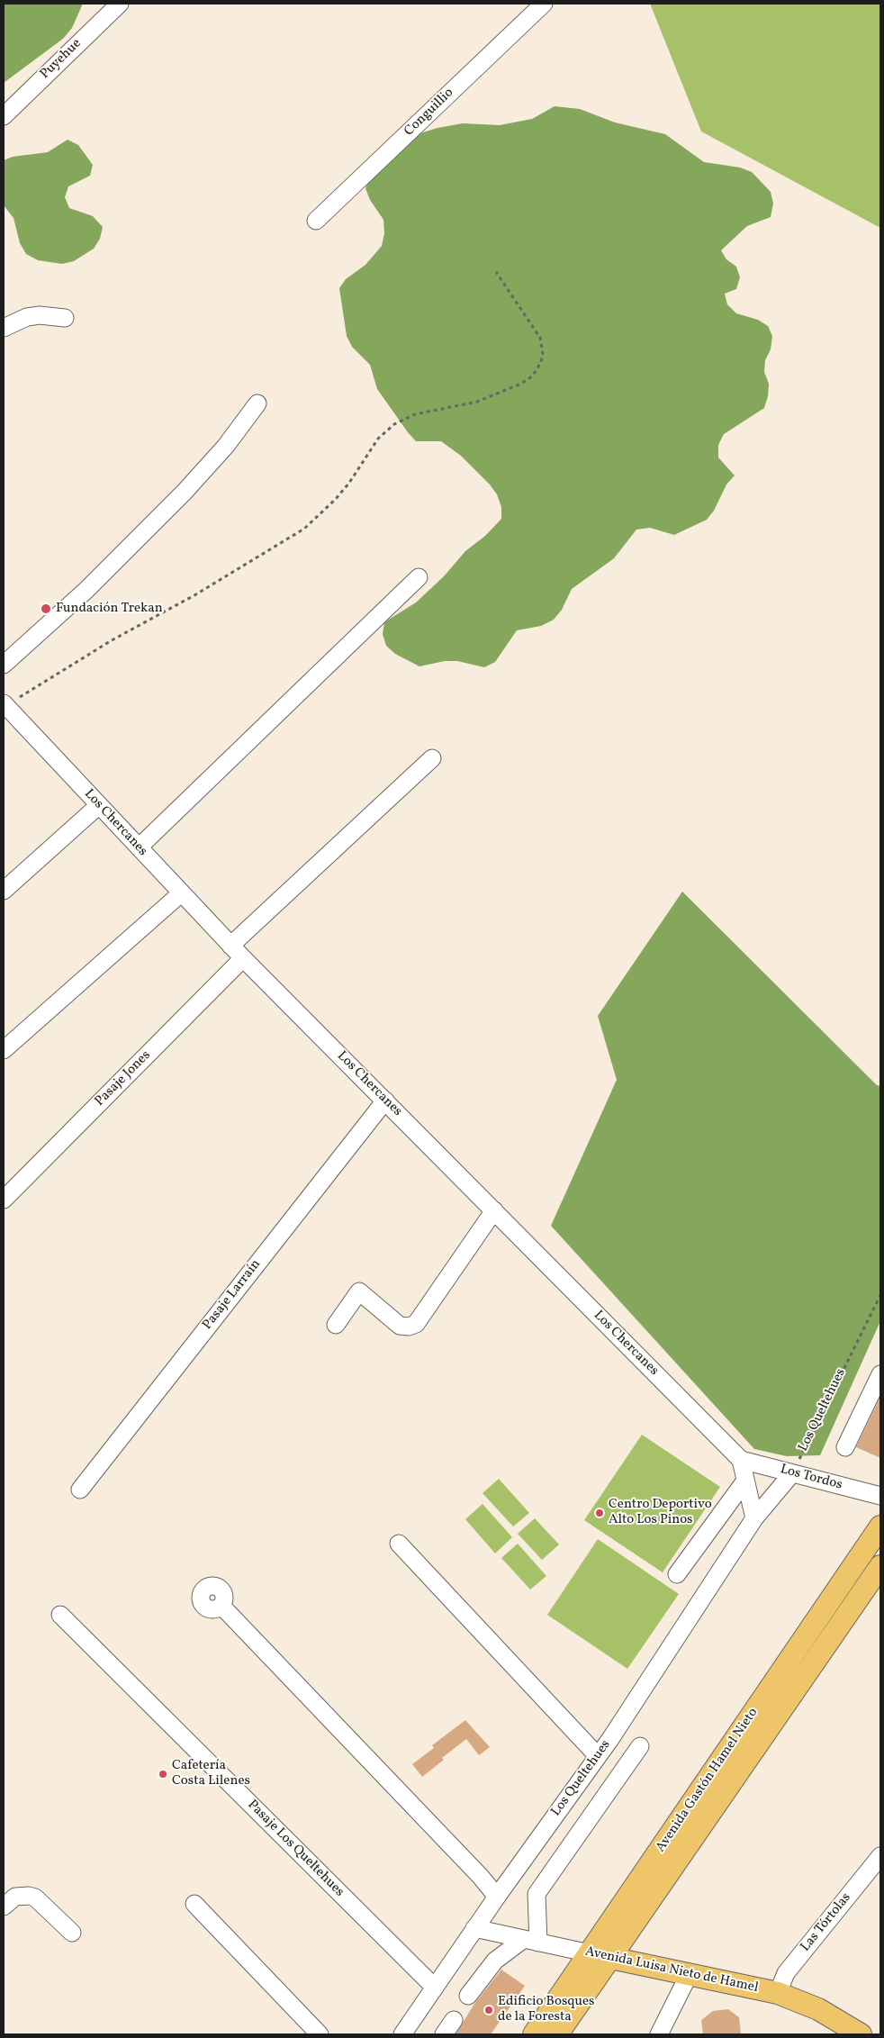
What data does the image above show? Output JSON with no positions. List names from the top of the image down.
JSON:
{
  "streets": {
    "main road": ["Avenida Gastón Hamel Nieto", "Avenida Luisa Nieto de Hamel"],
    "street": [
      "Puyehue",
      "Conguillio",
      "Los Chercanes",
      "Pasaje Jones",
      "Pasaje Larraín",
      "Los Queltehues",
      "Los Tordos",
      "Pasaje Los Queltehues",
      "Las Tórtolas"
    ]
  },
  "crossings": [
    ["Los Chercanes", "Pasaje Jones"],
    ["Los Chercanes", "Pasaje Larraín"],
    ["Los Chercanes", "Los Tordos"],
    ["Los Queltehues", "Los Tordos"],
    ["Los Queltehues", "Pasaje Los Queltehues"],
    ["Los Queltehues", "Avenida Luisa Nieto de Hamel"],
    ["Avenida Gastón Hamel Nieto", "Avenida Luisa Nieto de Hamel"],
    ["Las Tórtolas", "Avenida Luisa Nieto de Hamel"]
  ],
  "places": [
    "Fundación Trekan",
    "Centro Deportivo Alto Los Pinos",
    "Cafetería Costa Lilenes",
    "Edificio Bosques de la Foresta"
  ]
}
